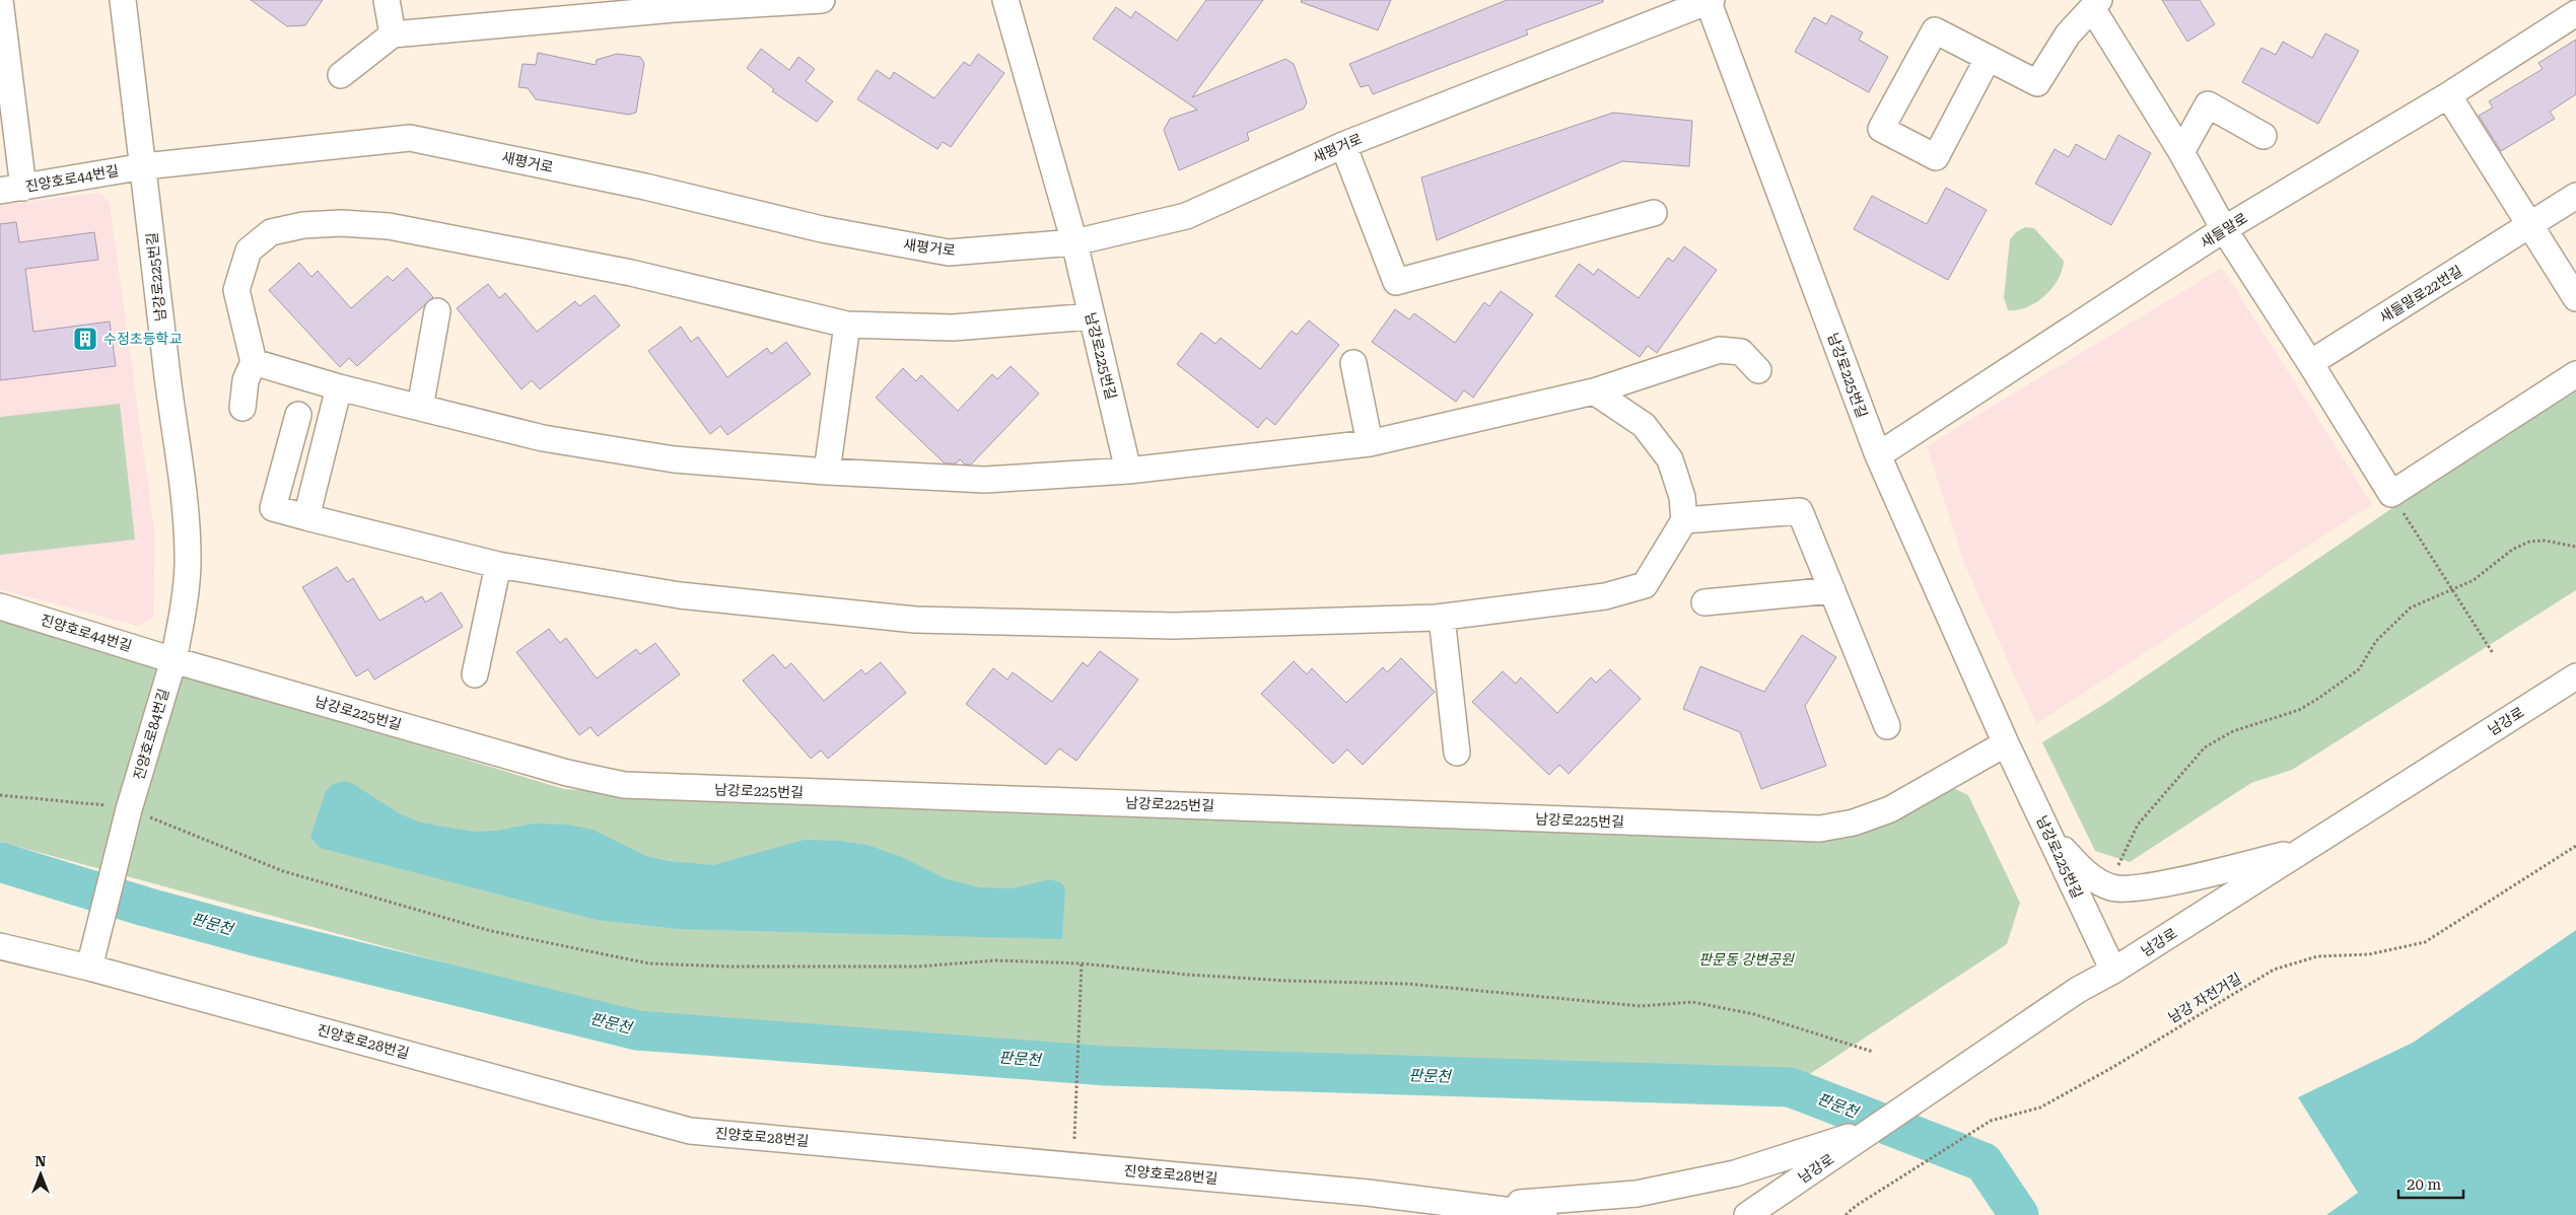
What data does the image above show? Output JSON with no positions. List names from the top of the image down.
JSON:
{
  "streets": {
    "street": [
      "새평거로",
      "진양호로44번길",
      "새들말로",
      "남강로225번길",
      "새들말로22번길",
      "남강로",
      "진양호로84번길",
      "진양호로28번길"
    ],
    "path": ["남강 자전거길"]
  },
  "crossings": [
    ["새평거로", "진양호로44번길"],
    ["새평거로", "남강로225번길"],
    ["진양호로44번길", "남강로225번길"],
    ["진양호로44번길", "진양호로84번길"],
    ["새들말로", "남강로225번길"],
    ["남강로225번길", "남강로"],
    ["남강로225번길", "진양호로84번길"],
    ["진양호로84번길", "진양호로28번길"]
  ],
  "water": ["판문천"],
  "parks": ["판문동 강변공원"],
  "places": {
    "building": ["수정초등학교"]
  },
  "scale_bar": "20 m",
  "north": "top"
}
